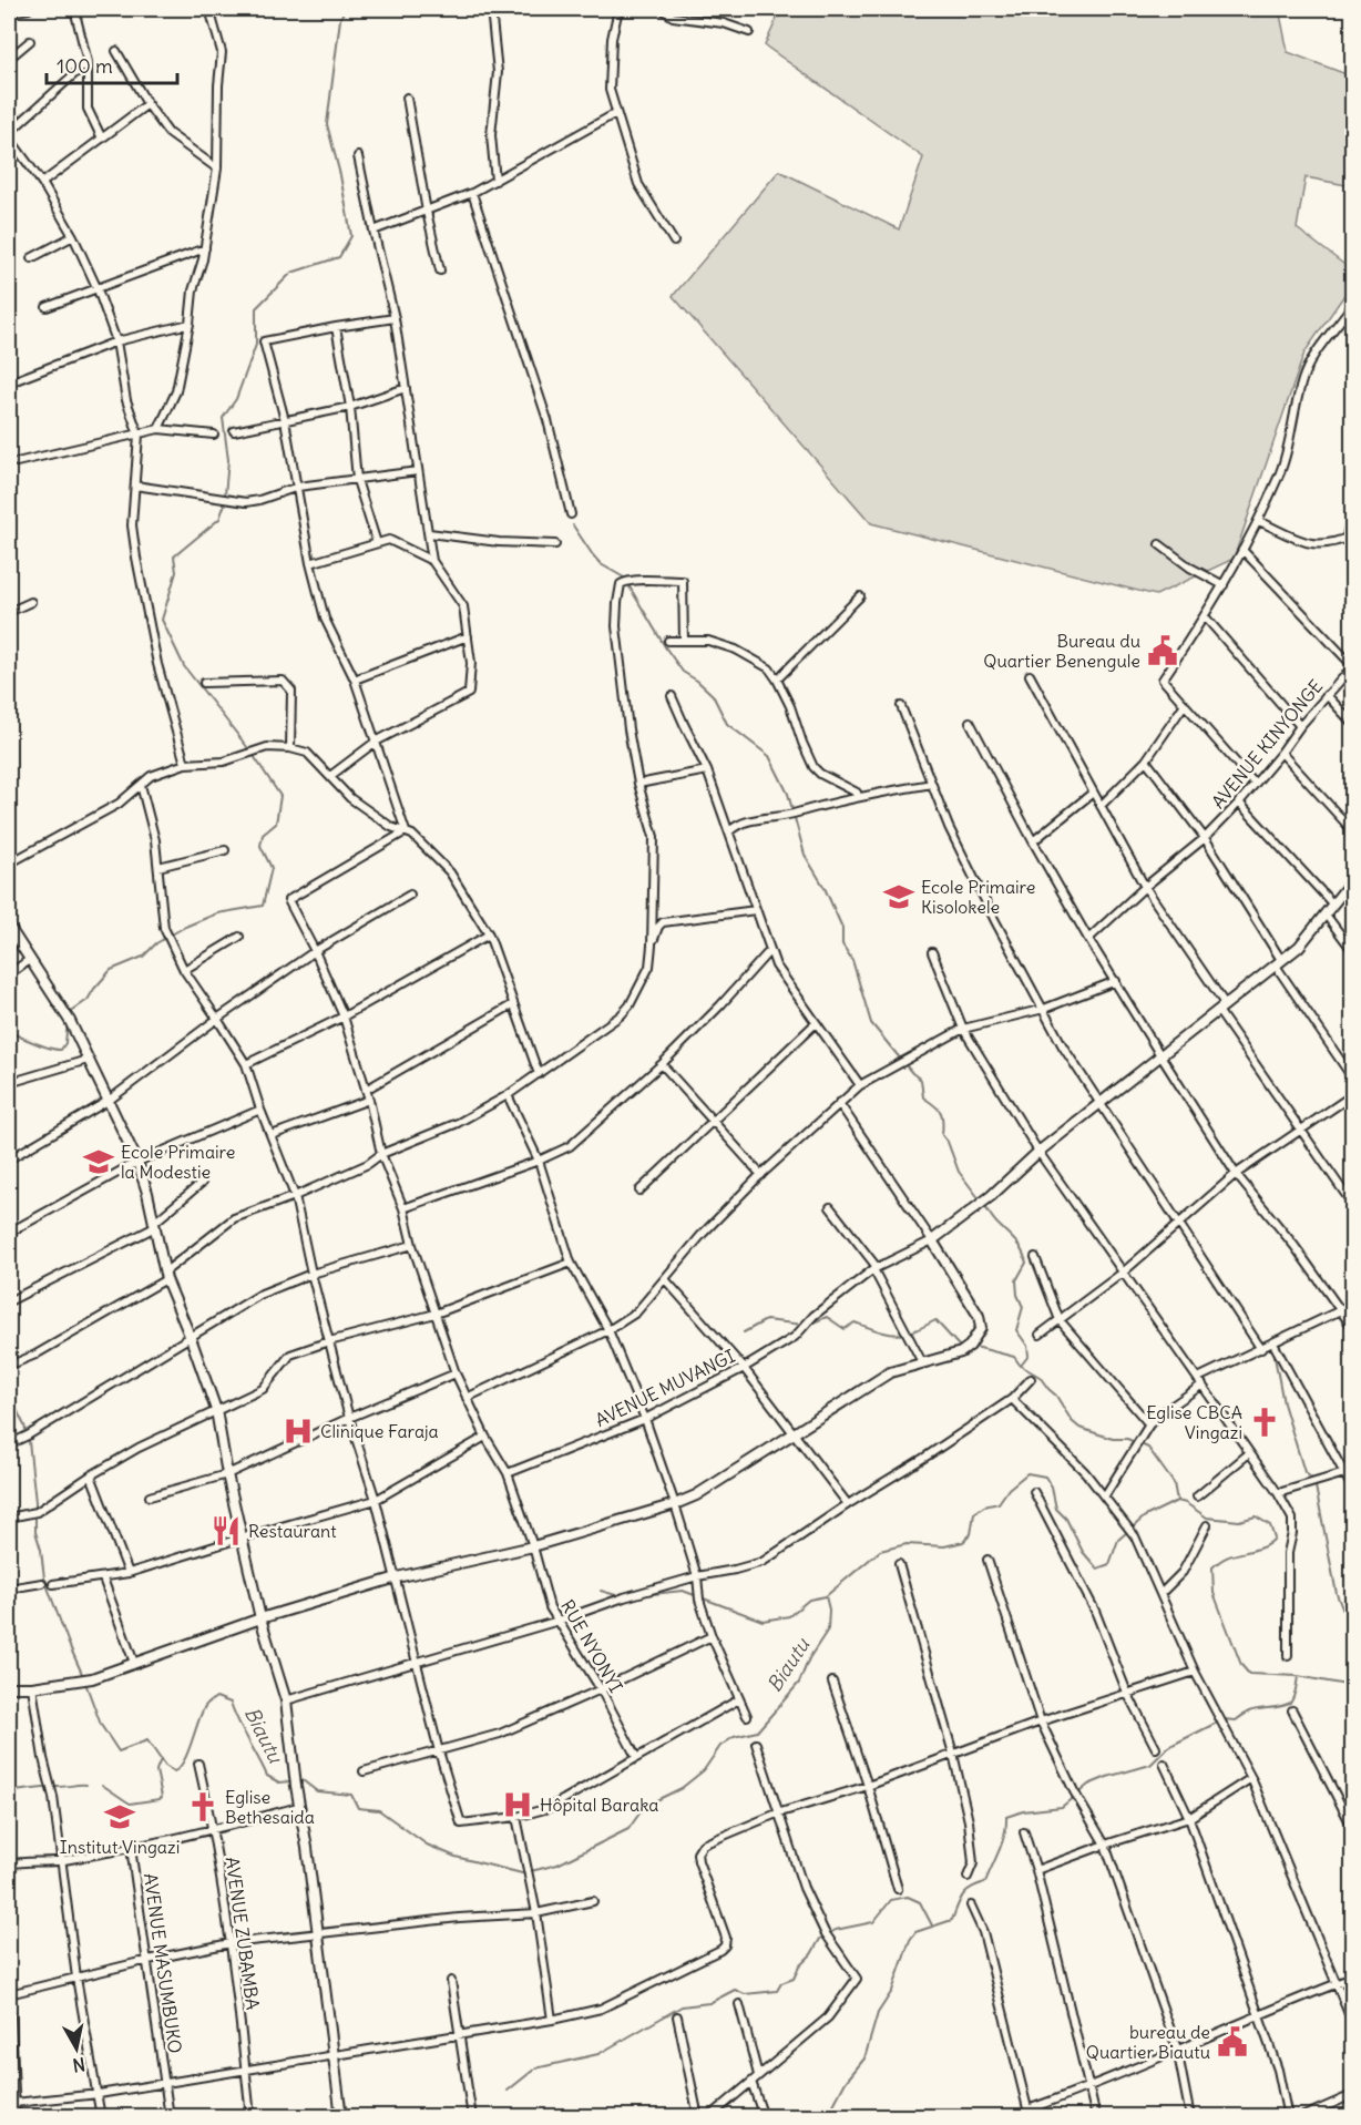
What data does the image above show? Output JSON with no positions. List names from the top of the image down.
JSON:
{
  "streets": {
    "street": [
      "AVENUE KINYONGE",
      "AVENUE MUVANGI",
      "RUE NYONYI",
      "AVENUE ZUBAMBA",
      "AVENUE MASUMBUKO"
    ]
  },
  "crossings": [
    ["AVENUE MUVANGI", "RUE NYONYI"]
  ],
  "water": ["Biautu"],
  "places": {
    "public building": ["Bureau du Quartier Benengule", "bureau de Quartier Biautu"],
    "school or university": ["Ecole Primaire Kisolokele", "Ecole Primaire la Modestie", "Institut Vingazi"],
    "church": ["Eglise CBCA Vingazi", "Eglise Bethesaida"],
    "hospital": ["Clinique Faraja", "Hôpital Baraka"],
    "restaurant": ["Restaurant"]
  },
  "scale_bar": "100 m",
  "north": "bottom"
}
